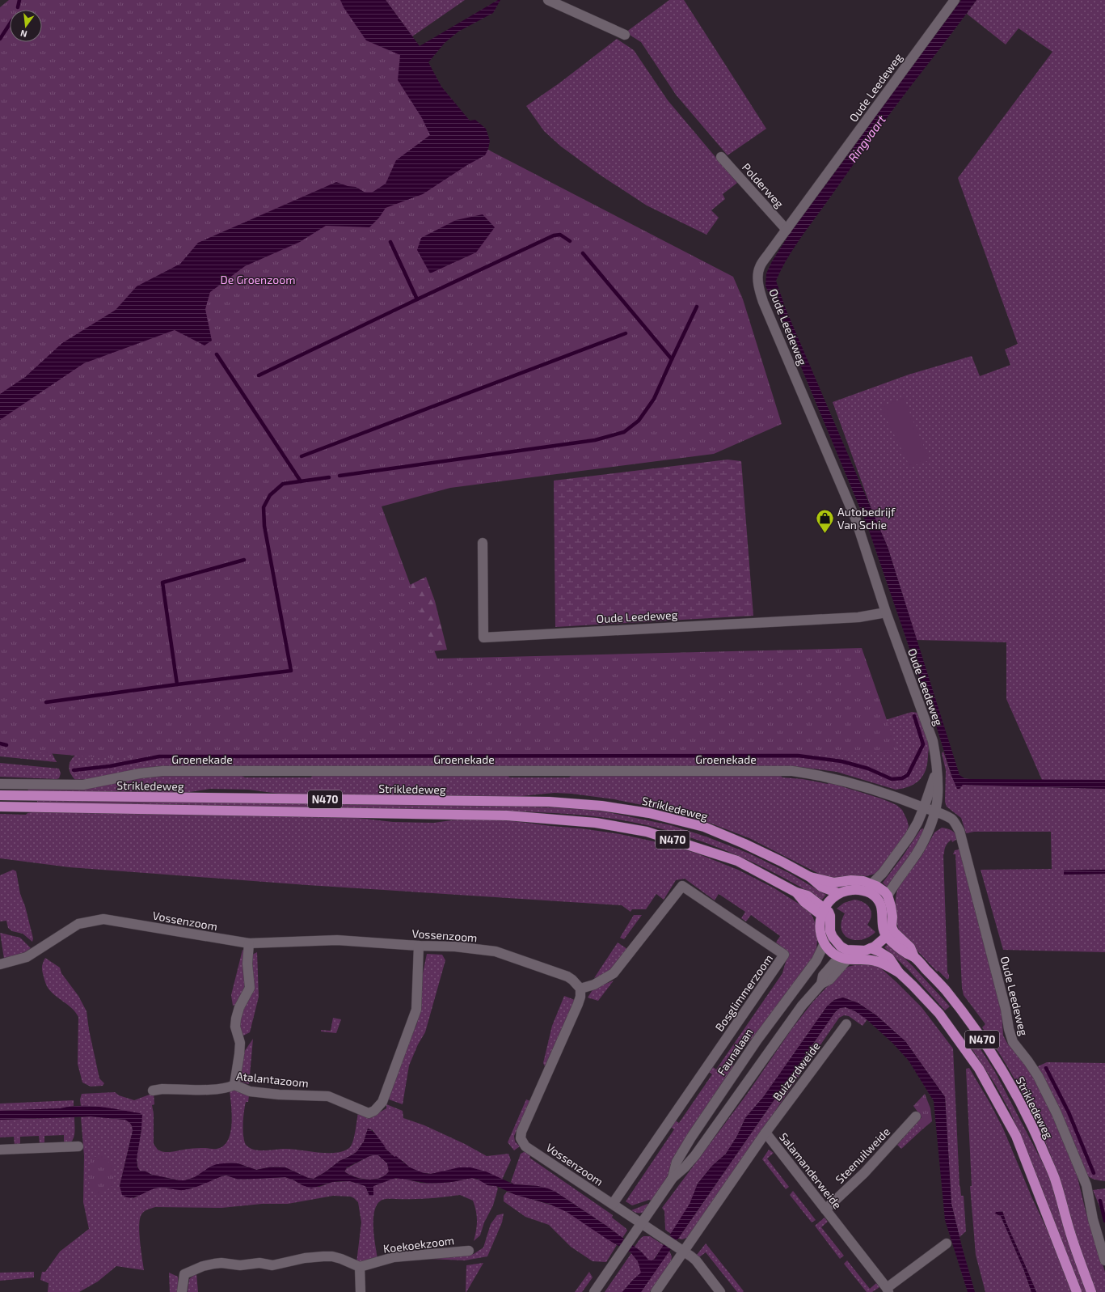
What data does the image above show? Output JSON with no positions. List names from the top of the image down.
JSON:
{
  "streets": {
    "main road": ["Strikledeweg", "N470"],
    "street": [
      "Oude Leedeweg",
      "Polderweg",
      "Groenekade",
      "Vossenzoom",
      "Bosglimmerzoom",
      "Faunalaan",
      "Buizerdweide",
      "Atalantazoom",
      "Steenuilweide",
      "Salamanderweide",
      "Koekoekzoom"
    ]
  },
  "crossings": [
    ["Oude Leedeweg", "Polderweg"],
    ["Oude Leedeweg", "Groenekade"],
    ["Oude Leedeweg", "Strikledeweg"],
    ["Oude Leedeweg", "N470"],
    ["Strikledeweg", "N470"],
    ["N470", "Faunalaan"],
    ["Vossenzoom", "Bosglimmerzoom"],
    ["Vossenzoom", "Faunalaan"],
    ["Vossenzoom", "Atalantazoom"],
    ["Vossenzoom", "Salamanderweide"],
    ["Buizerdweide", "Salamanderweide"],
    ["Steenuilweide", "Salamanderweide"]
  ],
  "water": ["Ringvaart"],
  "parks": ["De Groenzoom"],
  "places": {
    "shop": ["Autobedrijf Van Schie"]
  },
  "north": "bottom"
}
